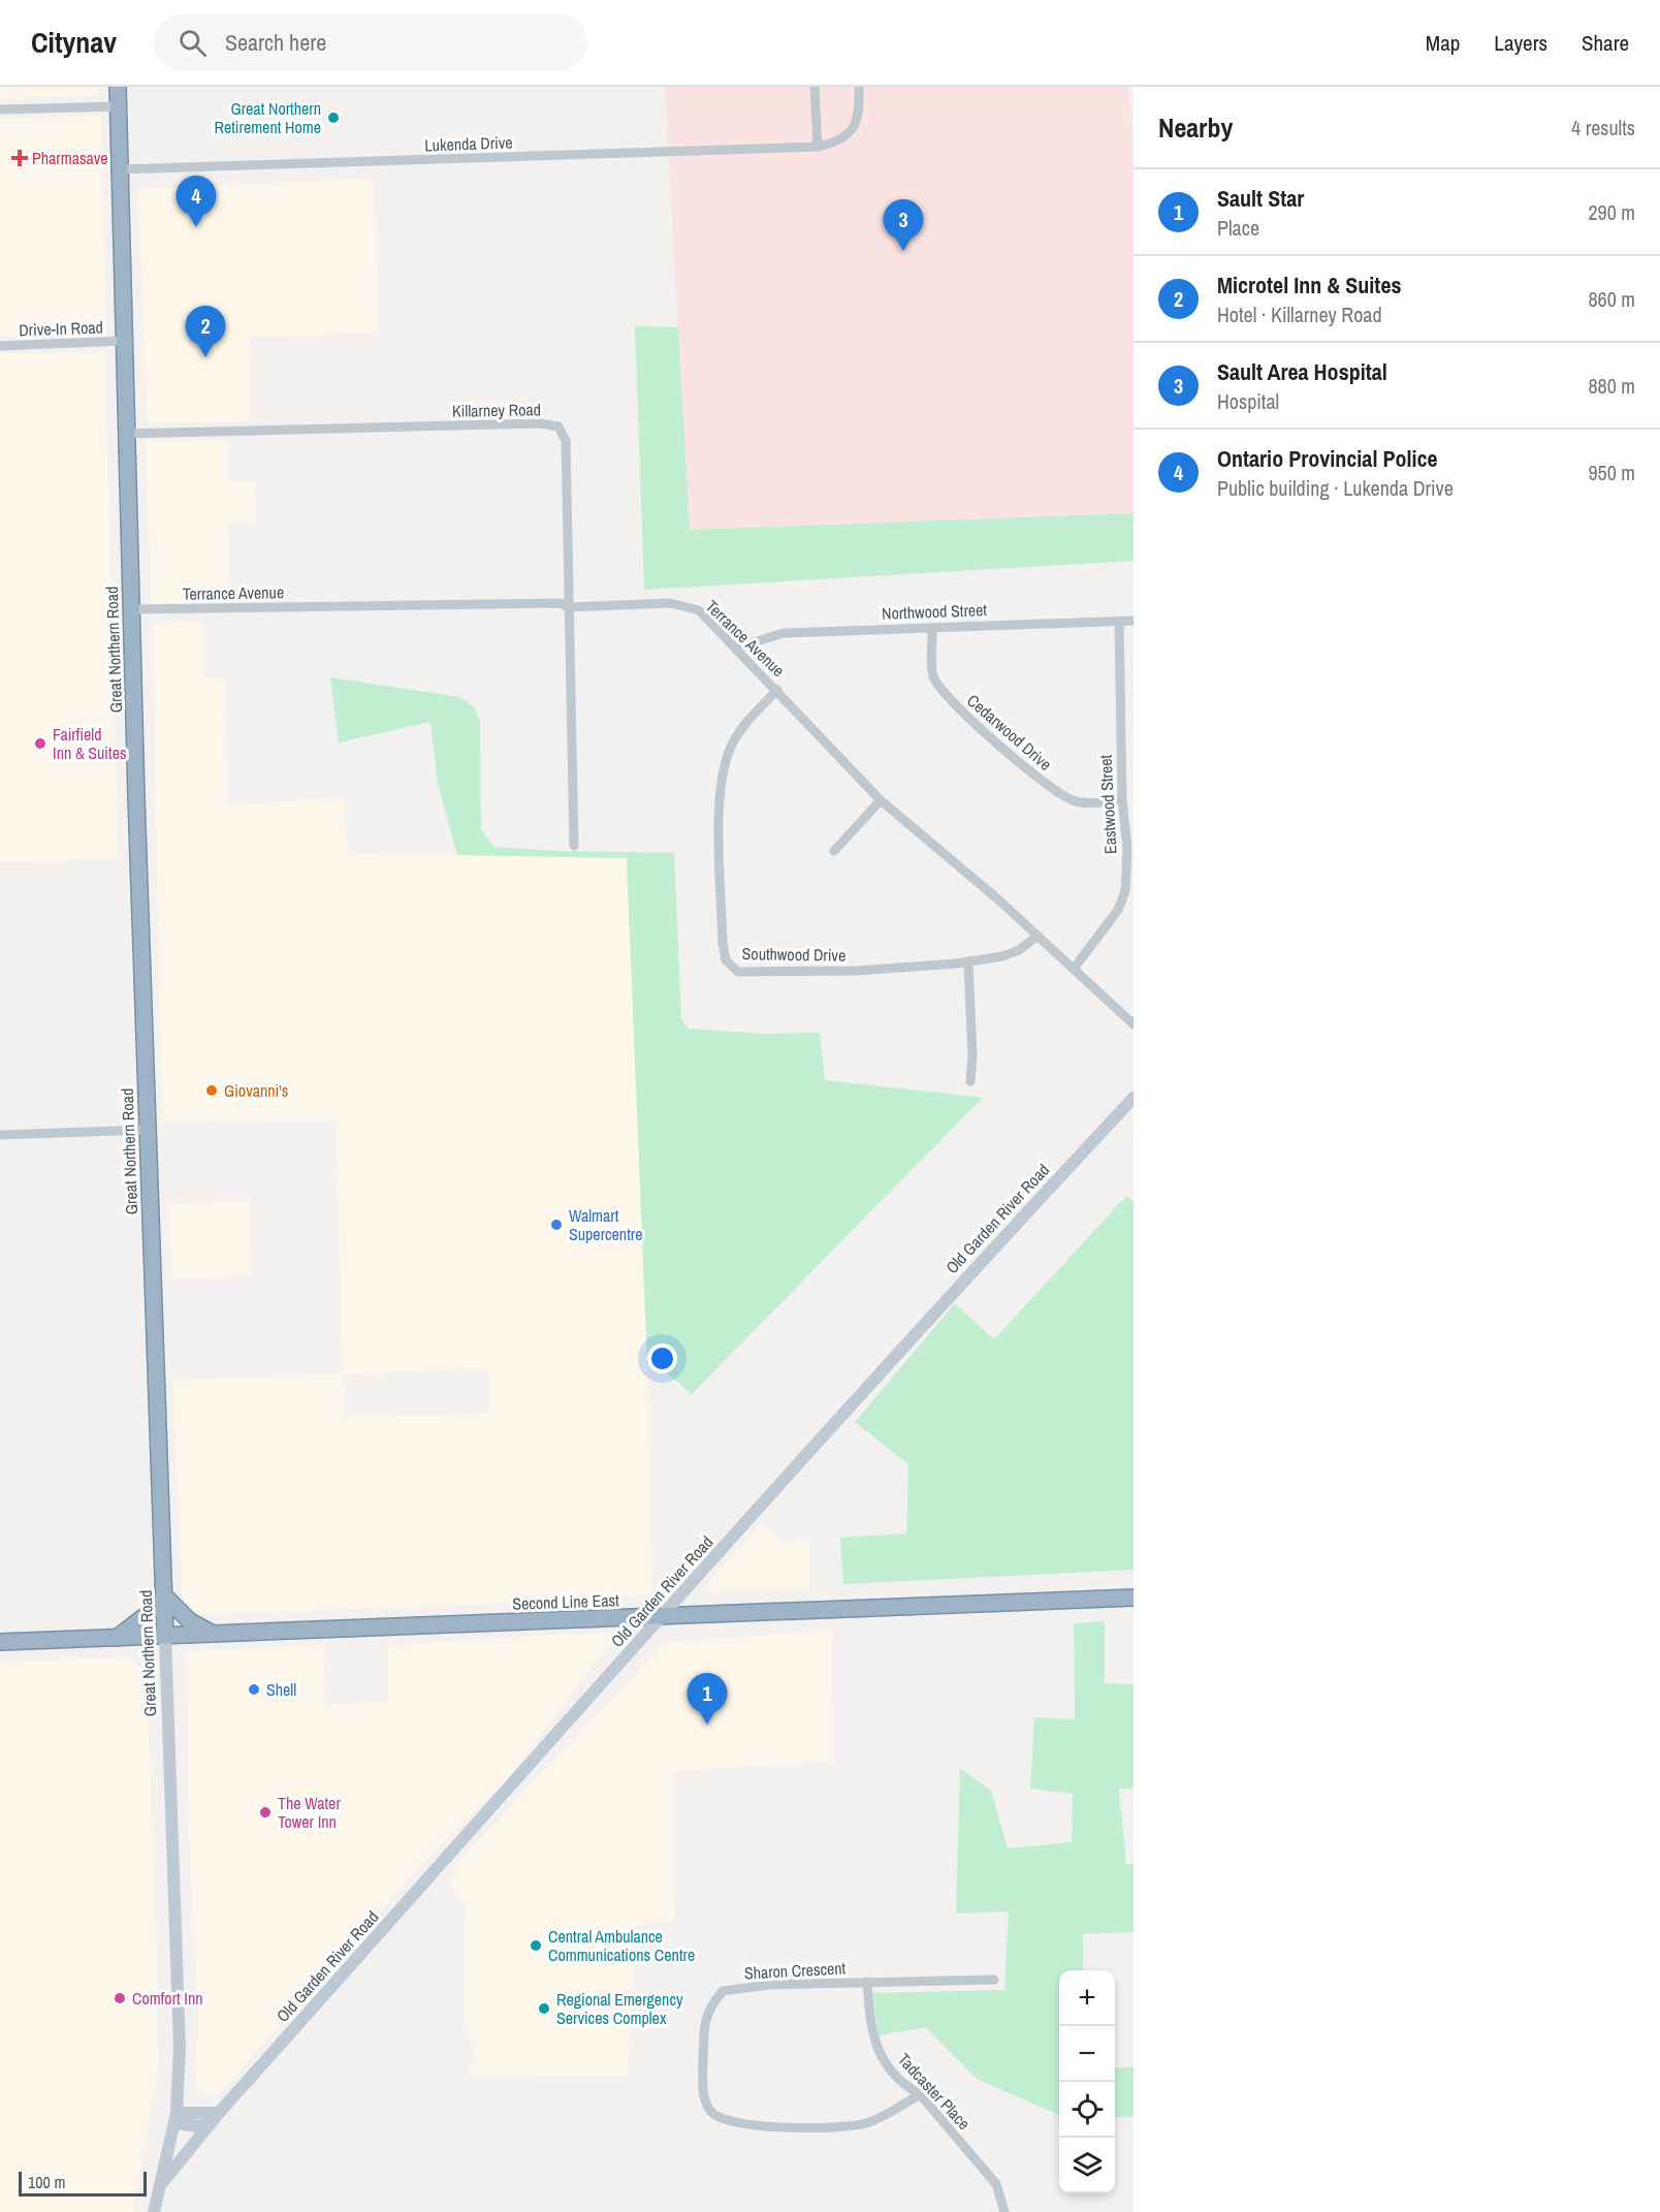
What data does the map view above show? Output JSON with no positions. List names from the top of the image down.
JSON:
{
  "streets": {
    "highway": ["Great Northern Road", "Second Line East"],
    "main road": ["Old Garden River Road"],
    "street": [
      "Lukenda Drive",
      "Drive-In Road",
      "Killarney Road",
      "Terrance Avenue",
      "Northwood Street",
      "Cedarwood Drive",
      "Eastwood Street",
      "Southwood Drive",
      "Sharon Crescent",
      "Tadcaster Place"
    ]
  },
  "crossings": [
    ["Lukenda Drive", "Great Northern Road"],
    ["Drive-In Road", "Great Northern Road"],
    ["Killarney Road", "Terrance Avenue"],
    ["Killarney Road", "Great Northern Road"],
    ["Terrance Avenue", "Northwood Street"],
    ["Terrance Avenue", "Great Northern Road"],
    ["Terrance Avenue", "Eastwood Street"],
    ["Terrance Avenue", "Southwood Drive"],
    ["Northwood Street", "Cedarwood Drive"],
    ["Northwood Street", "Eastwood Street"],
    ["Great Northern Road", "Old Garden River Road"],
    ["Great Northern Road", "Second Line East"],
    ["Cedarwood Drive", "Eastwood Street"],
    ["Old Garden River Road", "Second Line East"],
    ["Sharon Crescent", "Tadcaster Place"]
  ],
  "places": {
    "other": [
      "Great Northern Retirement Home",
      "Fairfield Inn & Suites",
      "Giovanni's",
      "Walmart Supercentre",
      "Shell",
      "The Water Tower Inn",
      "Central Ambulance Communications Centre",
      "Comfort Inn",
      "Regional Emergency Services Complex"
    ],
    "health": ["Pharmasave"]
  },
  "scale_bar": "100 m",
  "page": {
    "header": "Citynav",
    "search": "Search here",
    "nav": ["Map", "Layers", "Share"],
    "heading": ["Nearby", "4 results"],
    "list": [
      {
        "mark": "1",
        "name": "Sault Star",
        "note": "Place",
        "value": "290 m"
      },
      {
        "mark": "2",
        "name": "Microtel Inn & Suites",
        "note": "Hotel · Killarney Road",
        "value": "860 m"
      },
      {
        "mark": "3",
        "name": "Sault Area Hospital",
        "note": "Hospital",
        "value": "880 m"
      },
      {
        "mark": "4",
        "name": "Ontario Provincial Police",
        "note": "Public building · Lukenda Drive",
        "value": "950 m"
      }
    ],
    "pins": [
      "4",
      "3",
      "2",
      "1"
    ],
    "map_buttons": ["+", "−"],
    "scale": "100 m"
  }
}
